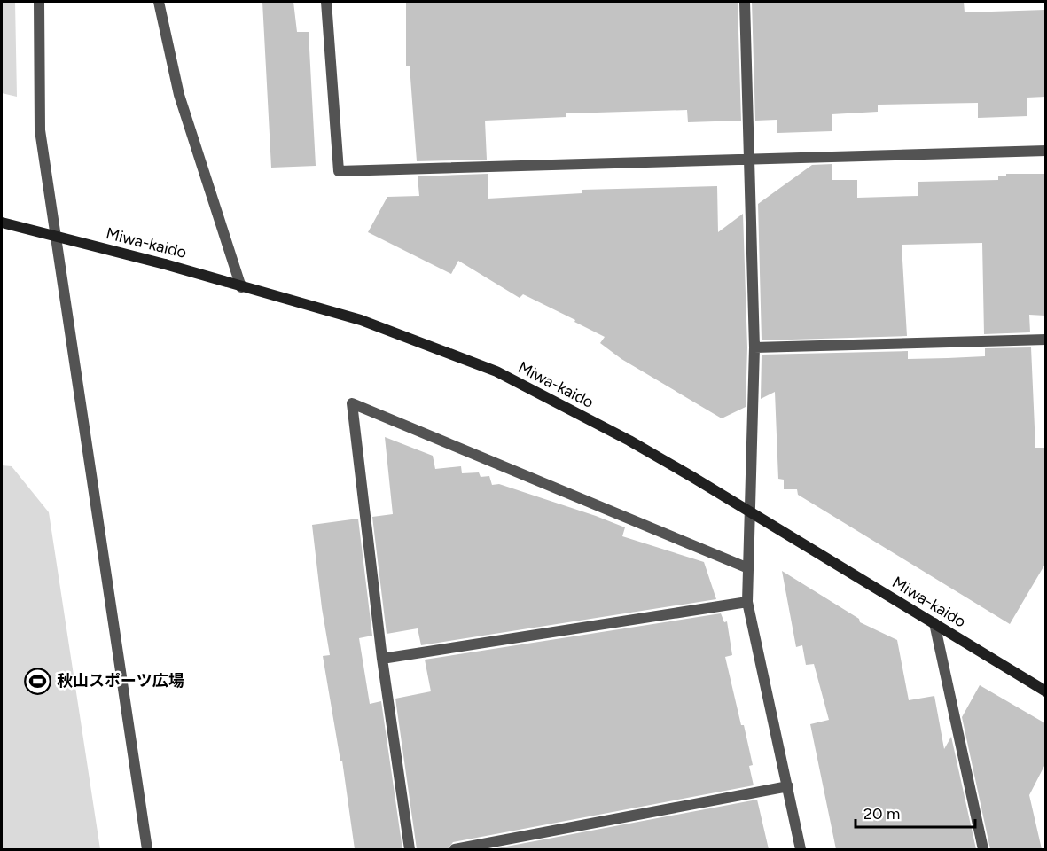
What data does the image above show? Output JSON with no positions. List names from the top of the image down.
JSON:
{
  "streets": {
    "main road": ["Miwa-kaido"]
  },
  "places": {
    "sports": ["秋山スポーツ広場"]
  },
  "scale_bar": "20 m"
}
